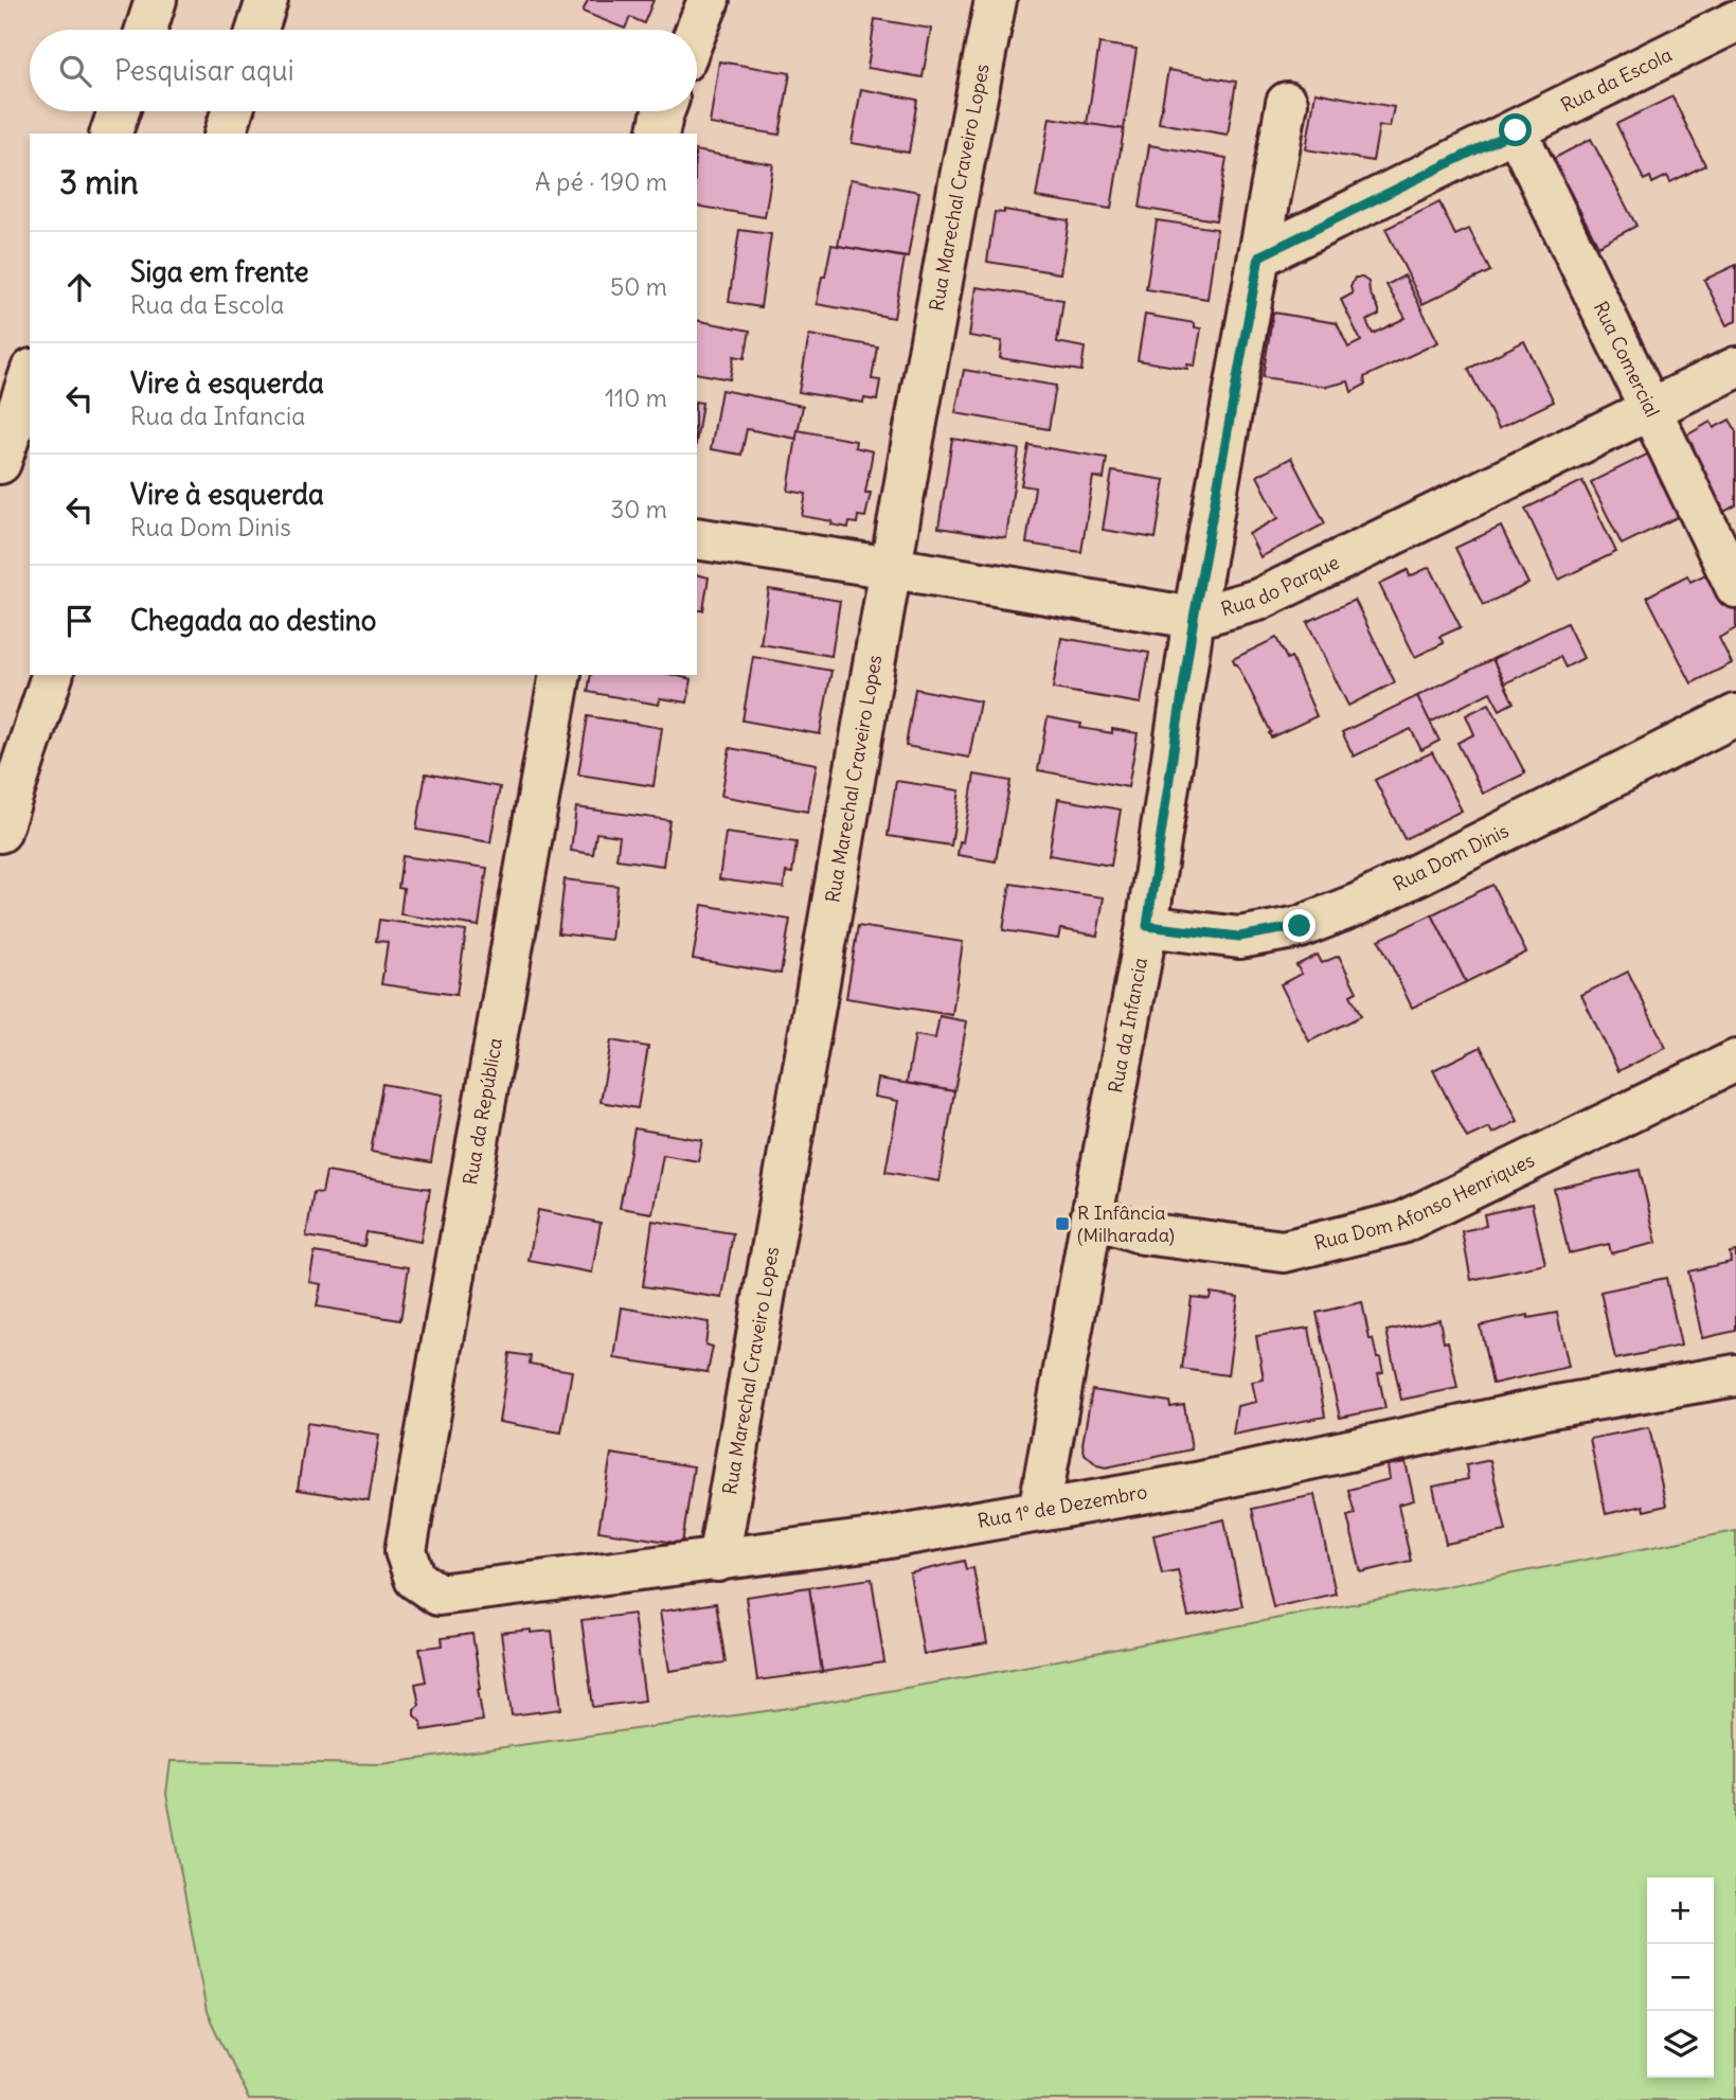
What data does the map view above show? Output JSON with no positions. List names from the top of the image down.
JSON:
{
  "streets": {
    "main road": [
      "Rua da Escola",
      "Rua Marechal Craveiro Lopes",
      "Rua Comercial",
      "Rua do Parque",
      "Rua Dom Dinis",
      "Rua da Infancia",
      "Rua da República",
      "Rua Dom Afonso Henriques",
      "Rua 1º de Dezembro"
    ]
  },
  "crossings": [
    ["Rua da Escola", "Rua Comercial"],
    ["Rua da Escola", "Rua da Infancia"],
    ["Rua Marechal Craveiro Lopes", "Rua do Parque"],
    ["Rua Marechal Craveiro Lopes", "Rua 1º de Dezembro"],
    ["Rua Comercial", "Rua do Parque"],
    ["Rua do Parque", "Rua da Infancia"],
    ["Rua Dom Dinis", "Rua da Infancia"],
    ["Rua da Infancia", "Rua Dom Afonso Henriques"],
    ["Rua da Infancia", "Rua 1º de Dezembro"],
    ["Rua da República", "Rua 1º de Dezembro"]
  ],
  "places": {
    "transit": ["R Infância (Milharada)"]
  },
  "page": {
    "search": "Pesquisar aqui",
    "heading": ["3 min", "A pé · 190 m"],
    "list": [
      ["Siga em frente", "Rua da Escola", "50 m"],
      ["Vire à esquerda", "Rua da Infancia", "110 m"],
      ["Vire à esquerda", "Rua Dom Dinis", "30 m"],
      "Chegada ao destino"
    ],
    "map_buttons": ["+", "−"]
  }
}
